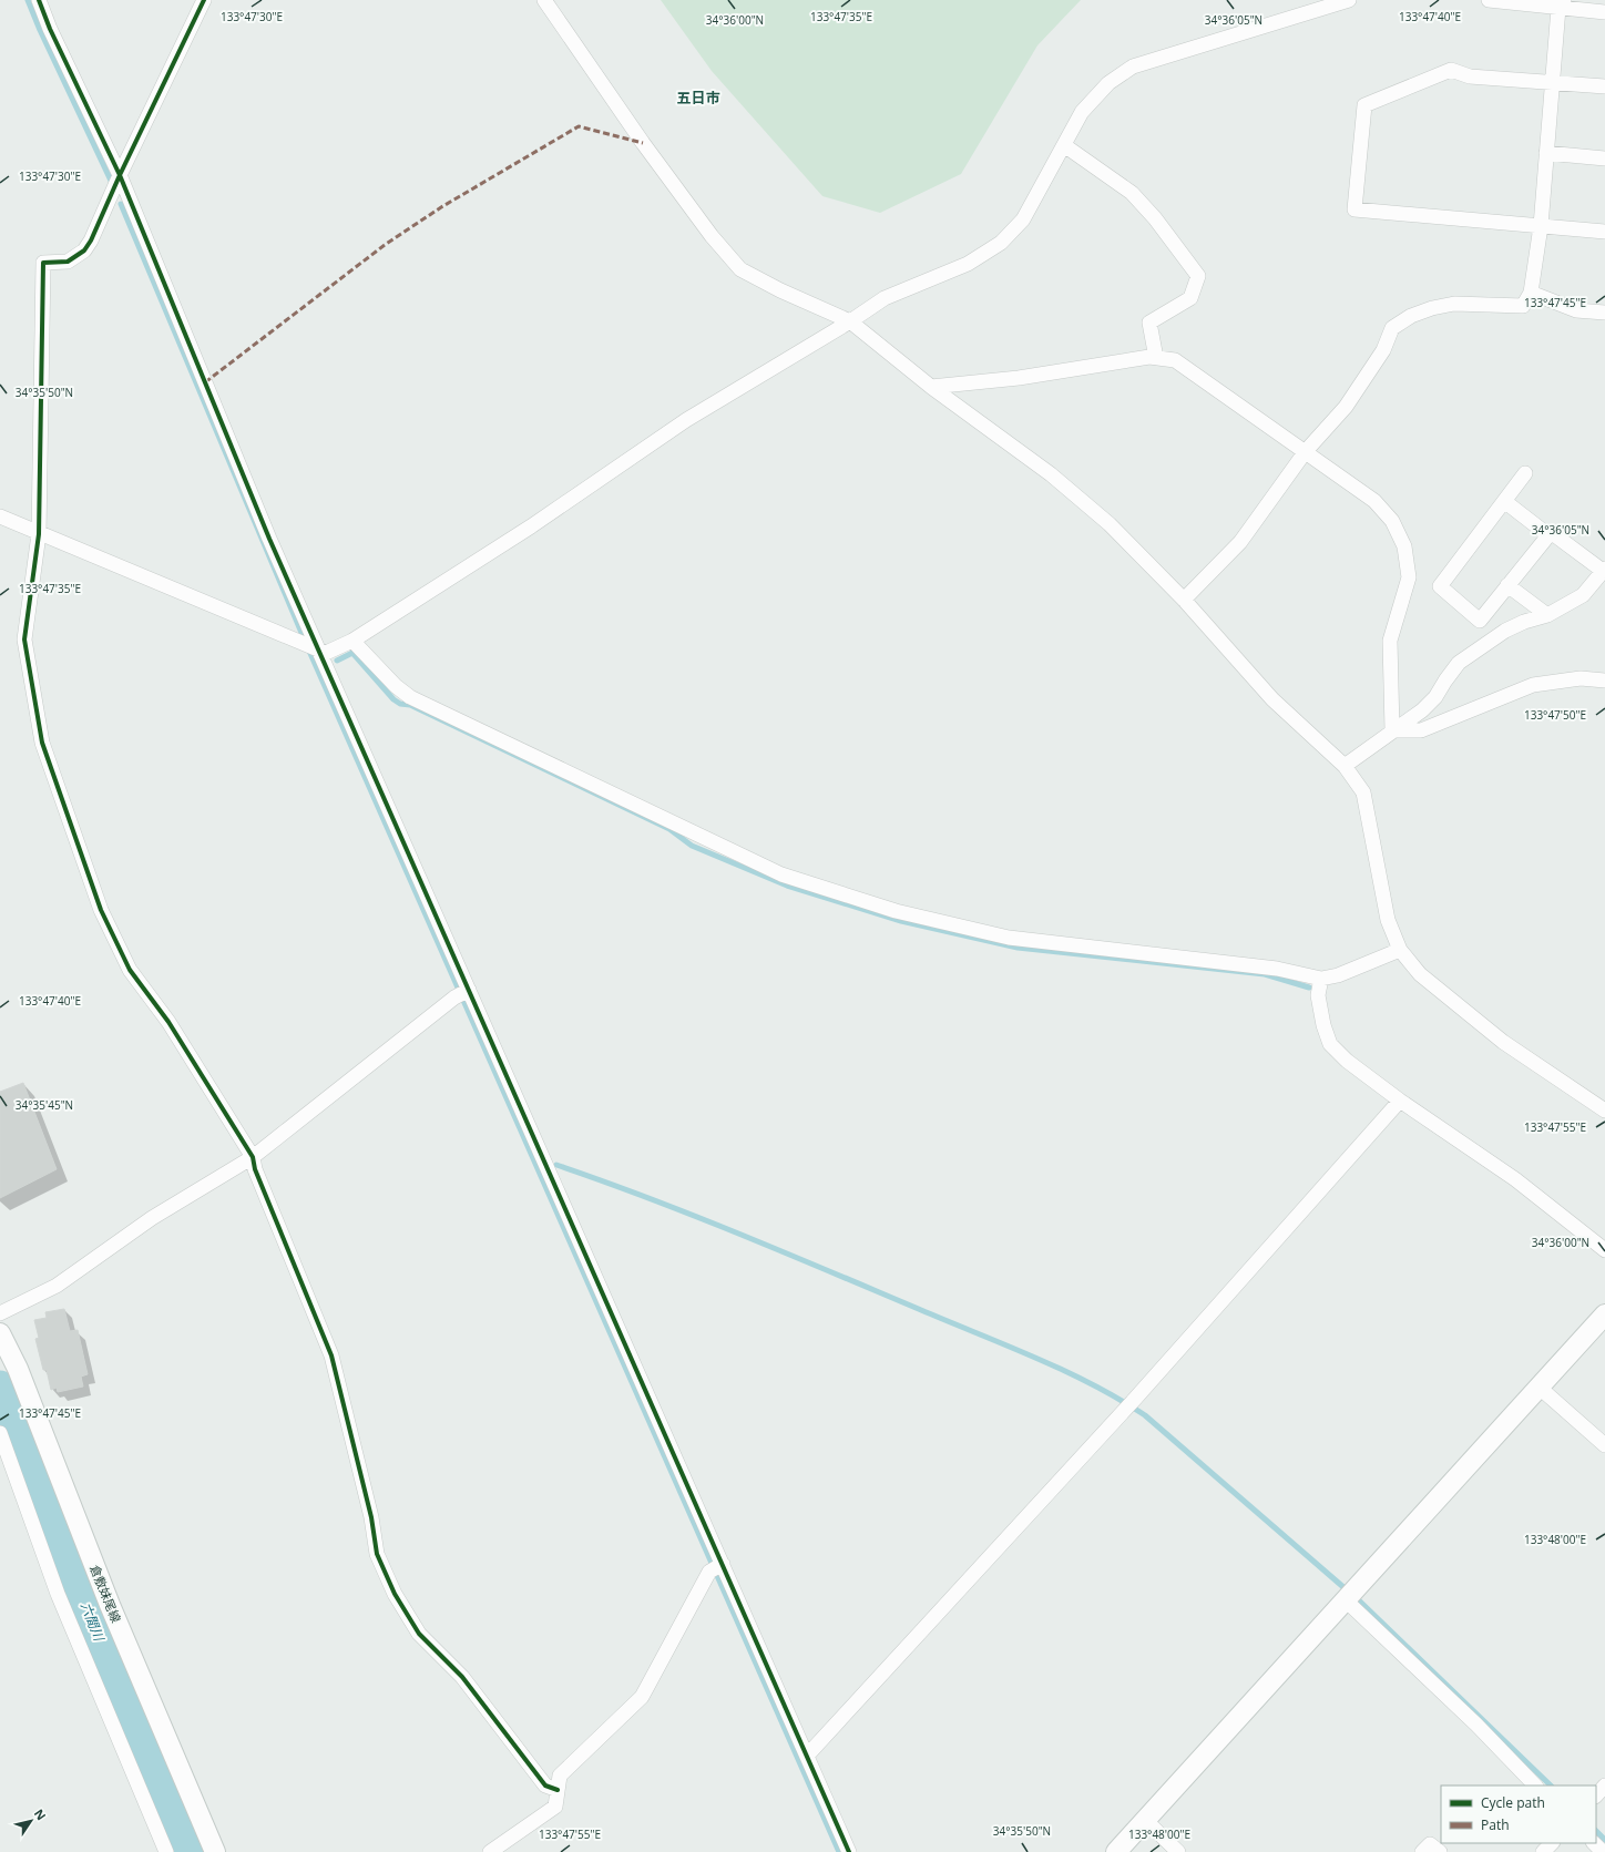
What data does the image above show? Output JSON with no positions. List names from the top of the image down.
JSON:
{
  "streets": {
    "street": ["倉敷妹尾線"]
  },
  "districts": ["五日市"],
  "water": ["六間川"],
  "legend": ["Cycle path", "Path"],
  "north": "top right",
  "coordinates": [
    "133°47'35\"E",
    "133°47'30\"E",
    "133°47'40\"E",
    "34°36'00\"N",
    "34°36'05\"N",
    "133°47'45\"E",
    "34°35'50\"N",
    "133°47'50\"E",
    "34°35'45\"N",
    "133°47'55\"E",
    "133°48'00\"E"
  ]
}
